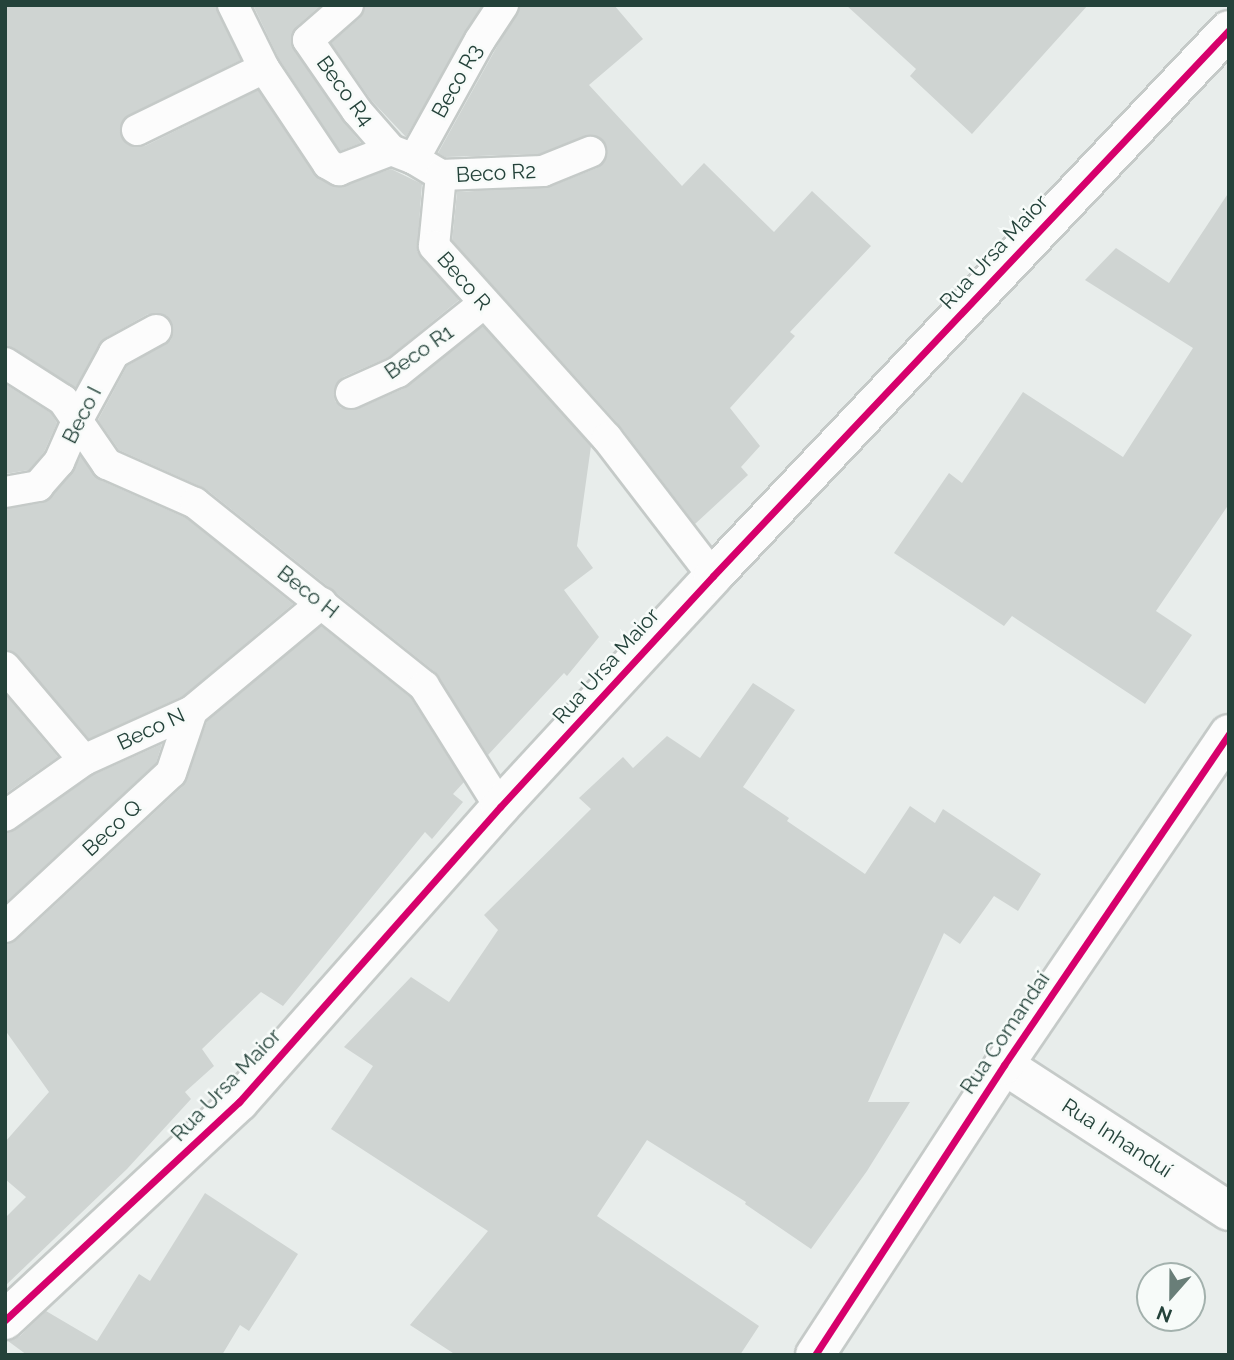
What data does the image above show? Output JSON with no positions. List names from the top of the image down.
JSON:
{
  "streets": {
    "street": ["Rua Ursa Maior", "Rua Comandaí", "Rua Inhanduí"],
    "lane": [
      "Beco R3",
      "Beco R4",
      "Beco R2",
      "Beco R",
      "Beco R1",
      "Beco I",
      "Beco H",
      "Beco N",
      "Beco Q"
    ]
  },
  "crossings": [
    ["Beco R3", "Beco R4"],
    ["Beco R2", "Beco R"],
    ["Rua Ursa Maior", "Beco R"],
    ["Rua Ursa Maior", "Beco H"],
    ["Beco R", "Beco R1"],
    ["Beco I", "Beco H"],
    ["Beco H", "Beco N"],
    ["Beco N", "Beco Q"],
    ["Rua Comandaí", "Rua Inhanduí"]
  ],
  "north": "bottom"
}
